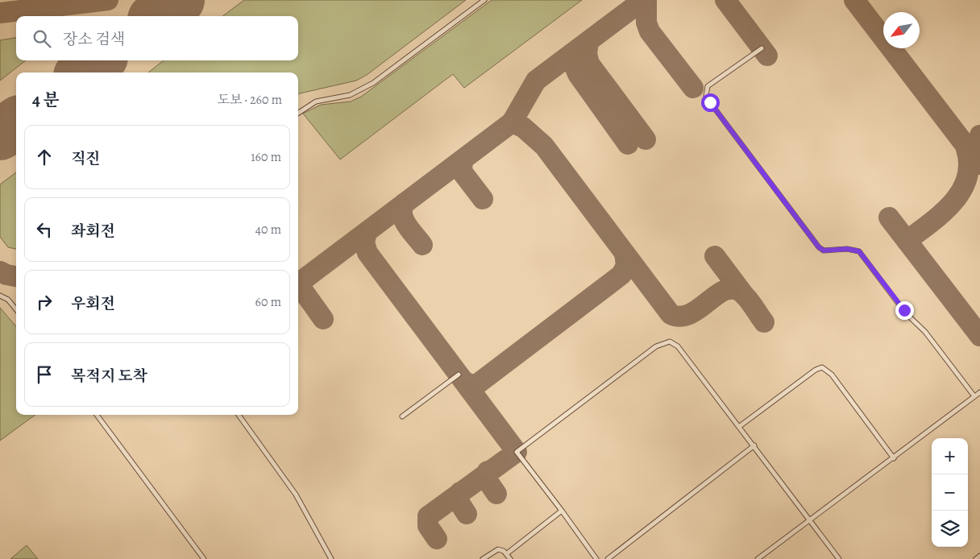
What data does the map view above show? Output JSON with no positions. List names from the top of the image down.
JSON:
{
  "north": "bottom left",
  "page": {
    "search": "장소 검색",
    "heading": ["4 분", "도보 · 260 m"],
    "list": [
      ["직진", "160 m"],
      ["좌회전", "40 m"],
      ["우회전", "60 m"],
      "목적지 도착"
    ],
    "map_buttons": ["+", "−"]
  }
}
